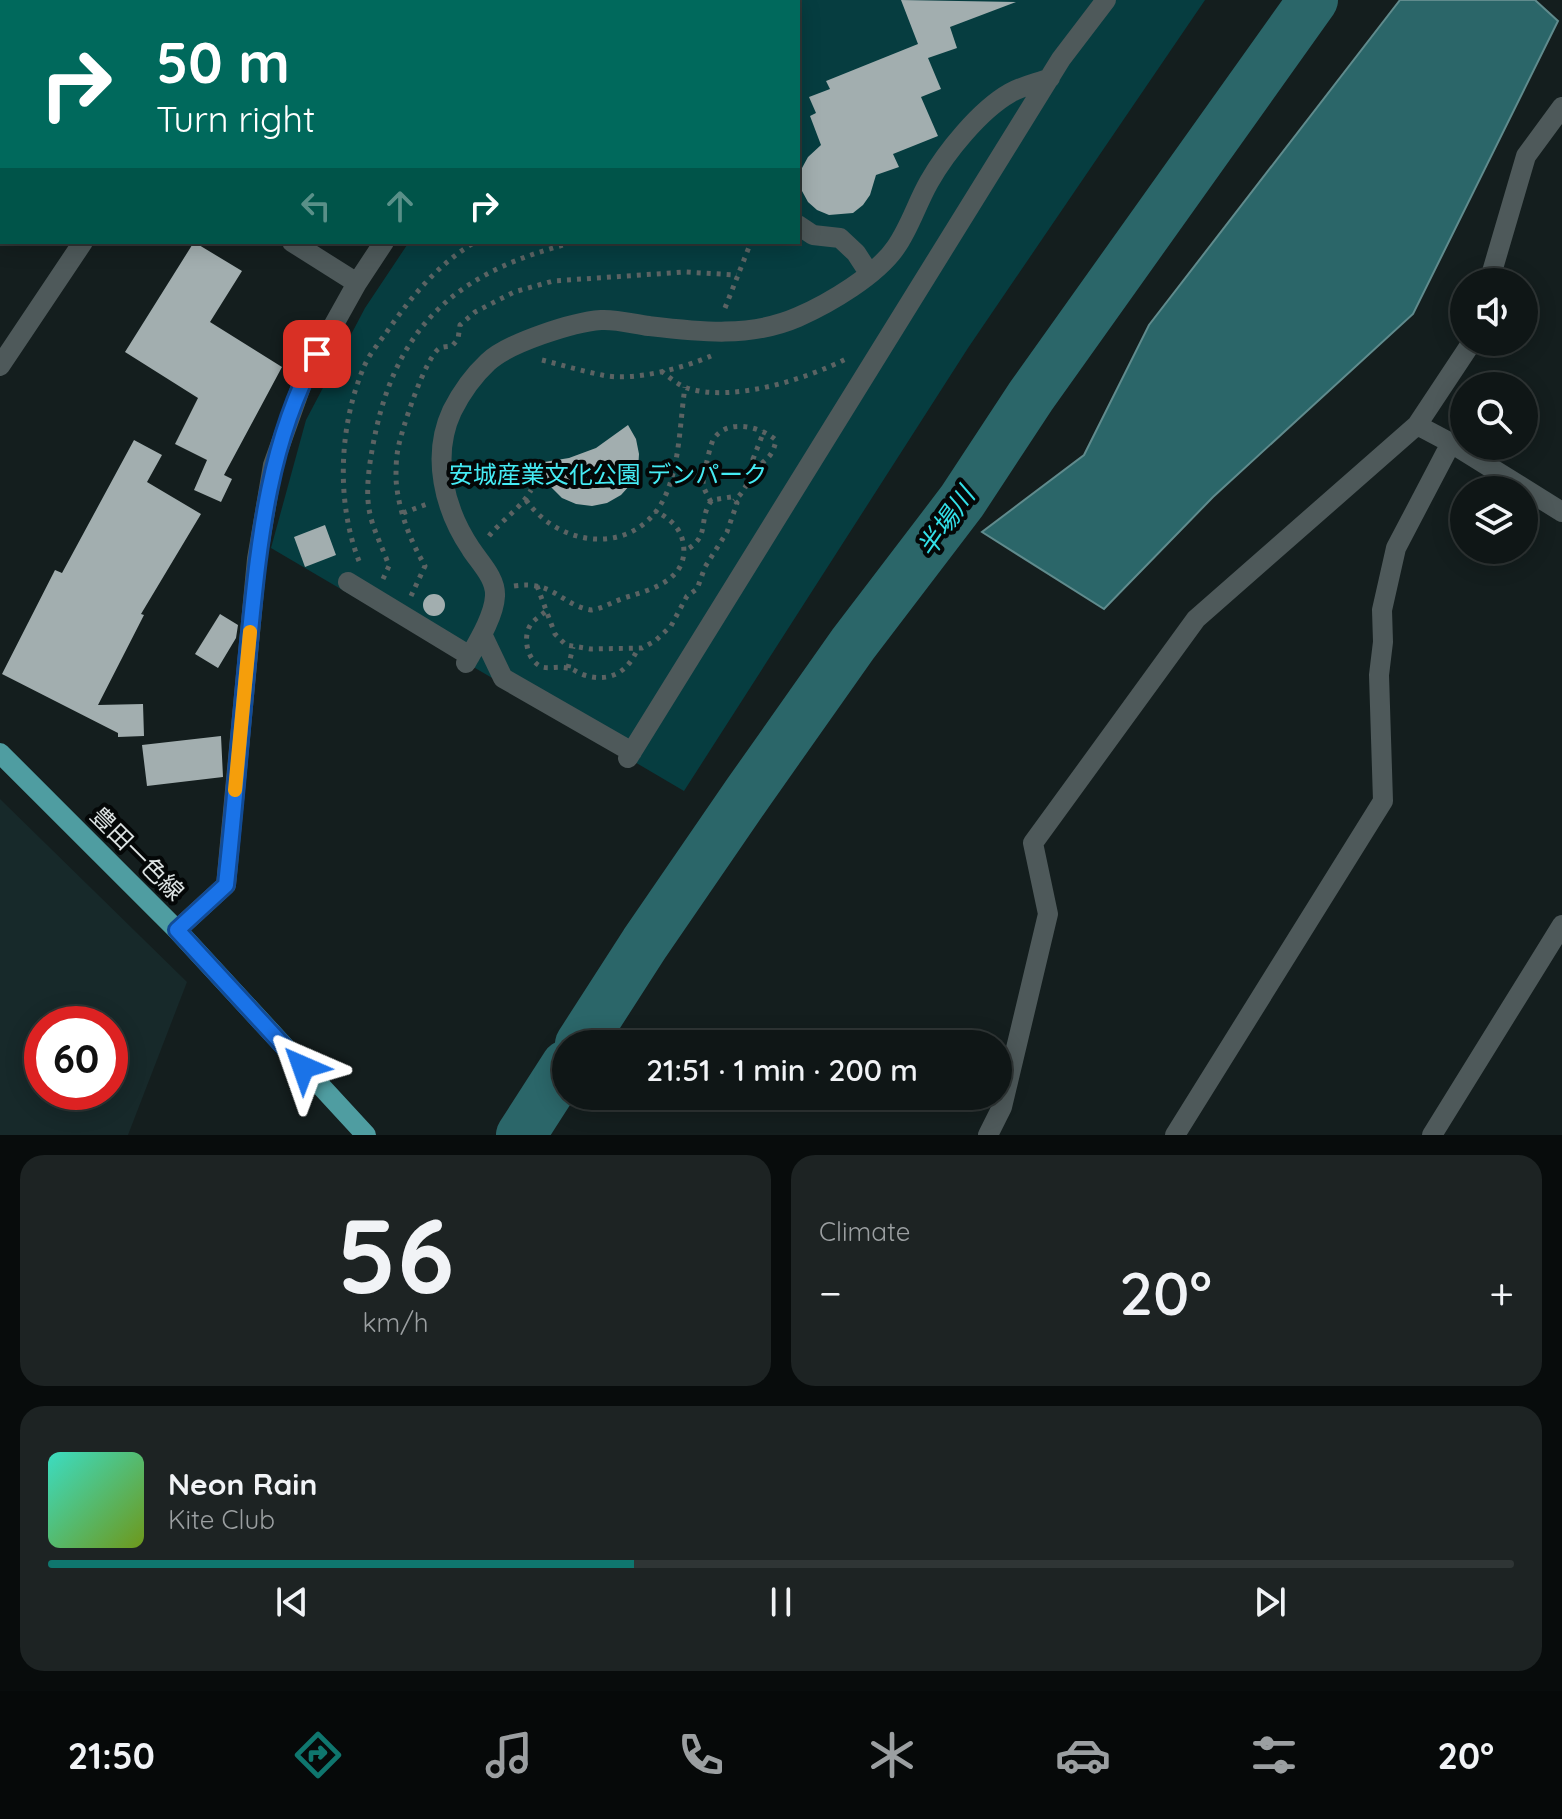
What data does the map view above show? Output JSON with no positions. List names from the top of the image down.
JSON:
{
  "streets": {
    "main road": ["豊田一色線"]
  },
  "water": ["半場川"],
  "parks": ["安城産業文化公園 デンパーク"],
  "page": {
    "turn": ["50 m", "Turn right"],
    "limit": "60",
    "trip": "21:51 · 1 min · 200 m",
    "tile": [
      ["56", "km/h"],
      "Climate"
    ],
    "heat": ["−", "20°", "+"],
    "song": ["Neon Rain", "Kite Club"],
    "tabs": ["21:50", "20°"]
  }
}
